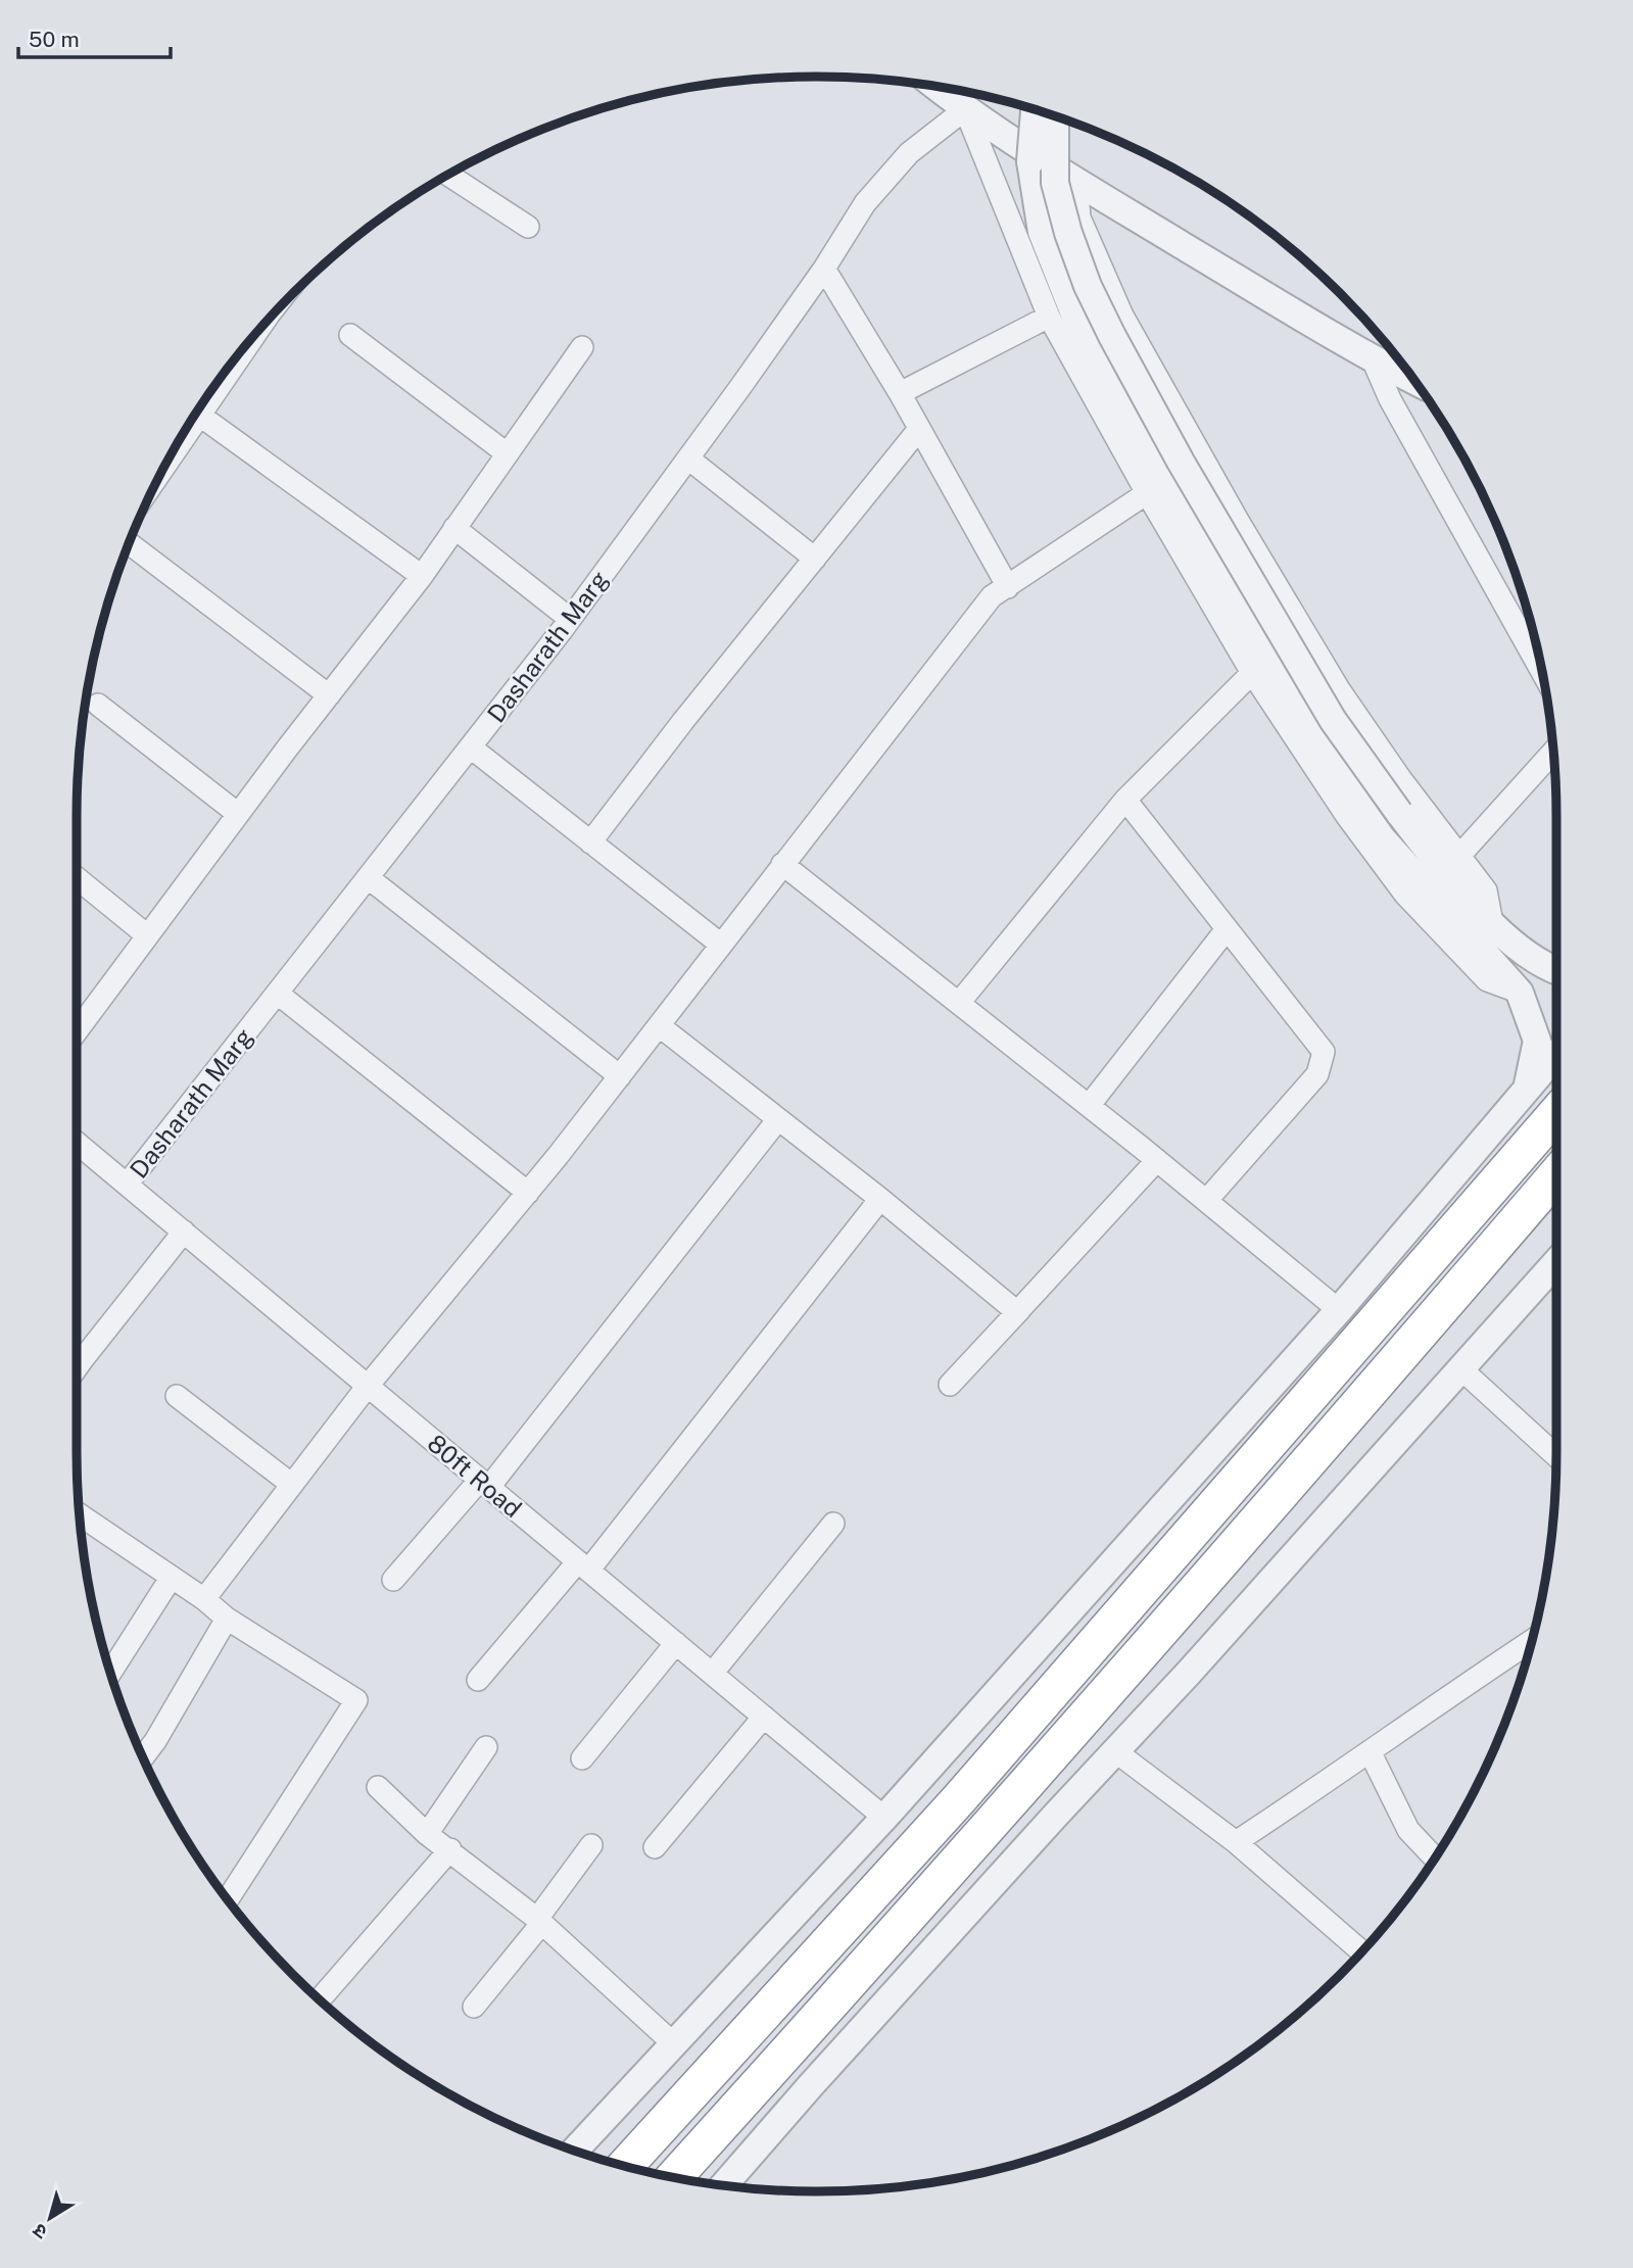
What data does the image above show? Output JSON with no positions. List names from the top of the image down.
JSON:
{
  "streets": {
    "street": ["Dasharath Marg", "80ft Road"]
  },
  "crossings": [
    ["Dasharath Marg", "80ft Road"]
  ],
  "scale_bar": "50 m",
  "north": "bottom left"
}
